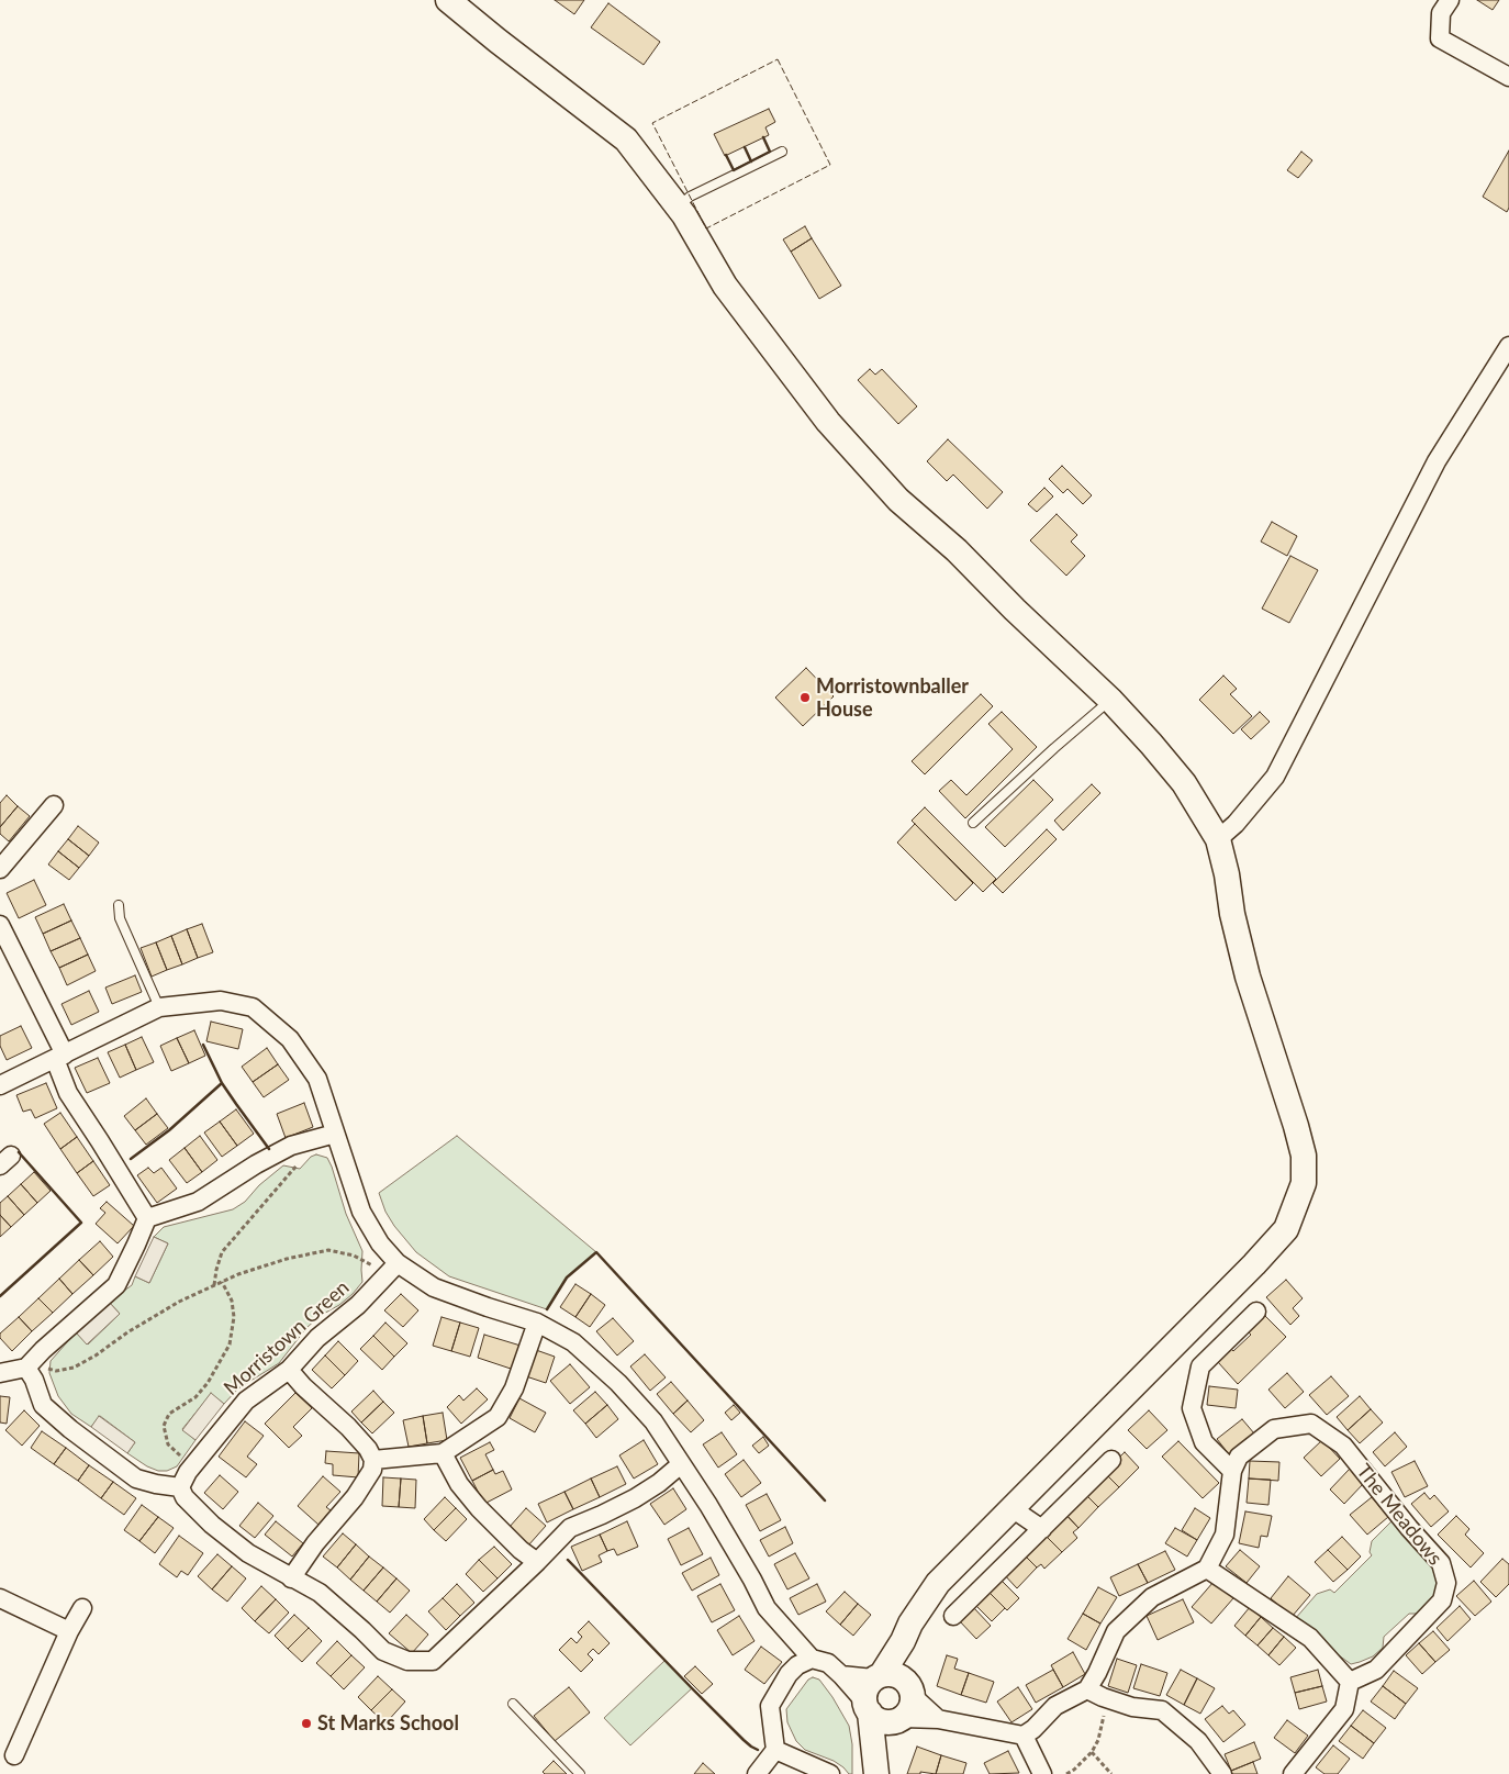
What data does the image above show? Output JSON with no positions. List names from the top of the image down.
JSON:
{
  "streets": {
    "street": ["Morristown Green", "The Meadows"]
  },
  "places": ["Morristownballer House", "St Marks School"]
}
